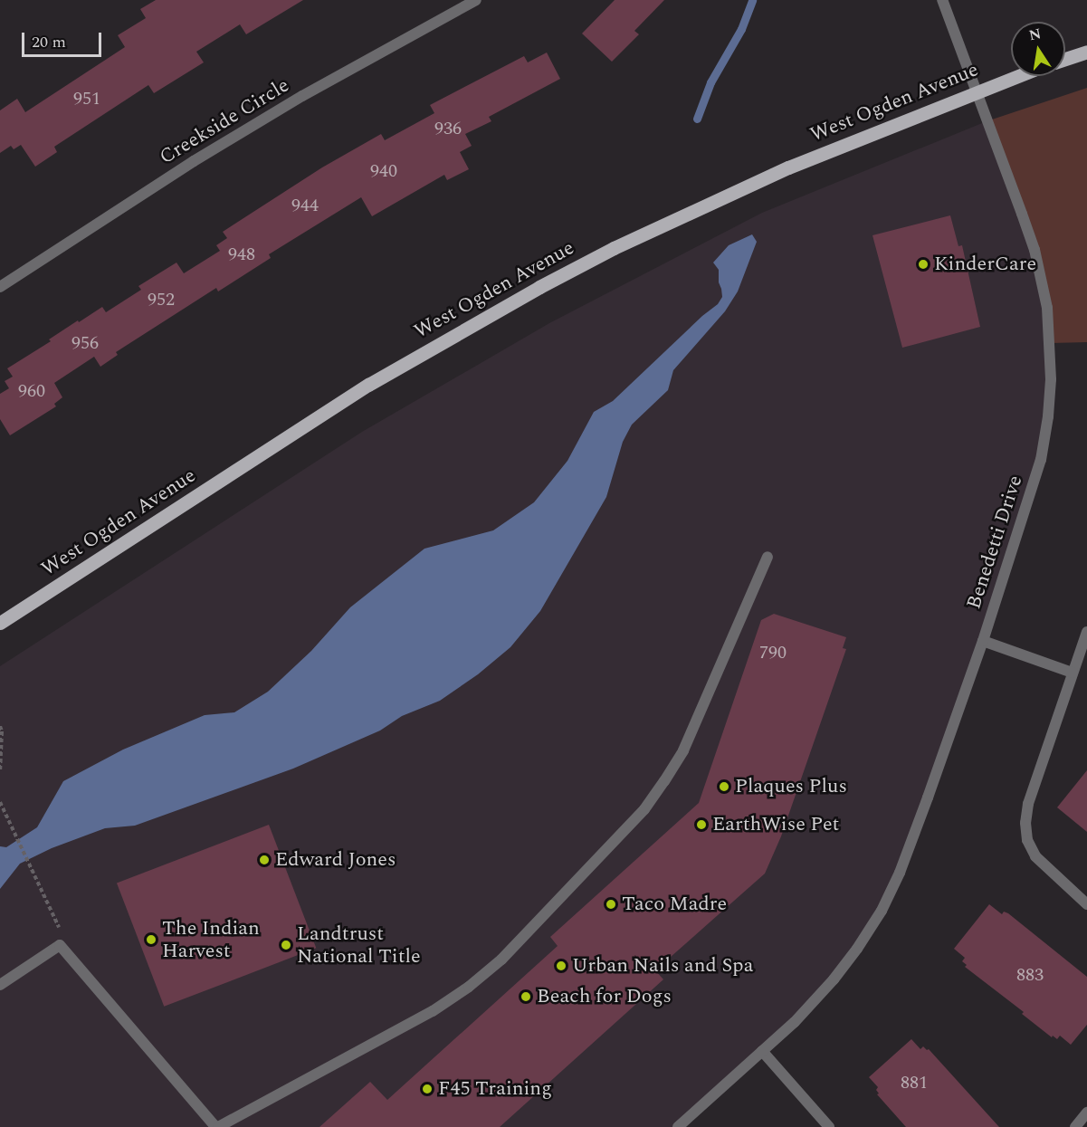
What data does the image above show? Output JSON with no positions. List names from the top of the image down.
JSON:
{
  "streets": {
    "main road": ["West Ogden Avenue"],
    "street": ["Creekside Circle", "Benedetti Drive"]
  },
  "crossings": [
    ["West Ogden Avenue", "Benedetti Drive"]
  ],
  "places": [
    "KinderCare",
    "Plaques Plus",
    "EarthWise Pet",
    "Edward Jones",
    "Taco Madre",
    "The Indian Harvest",
    "Landtrust National Title",
    "Urban Nails and Spa",
    "Beach for Dogs",
    "F45 Training"
  ],
  "house_numbers": [
    "951",
    "936",
    "940",
    "944",
    "948",
    "952",
    "956",
    "960",
    "790",
    "883",
    "881"
  ],
  "scale_bar": "20 m",
  "north": "top"
}
